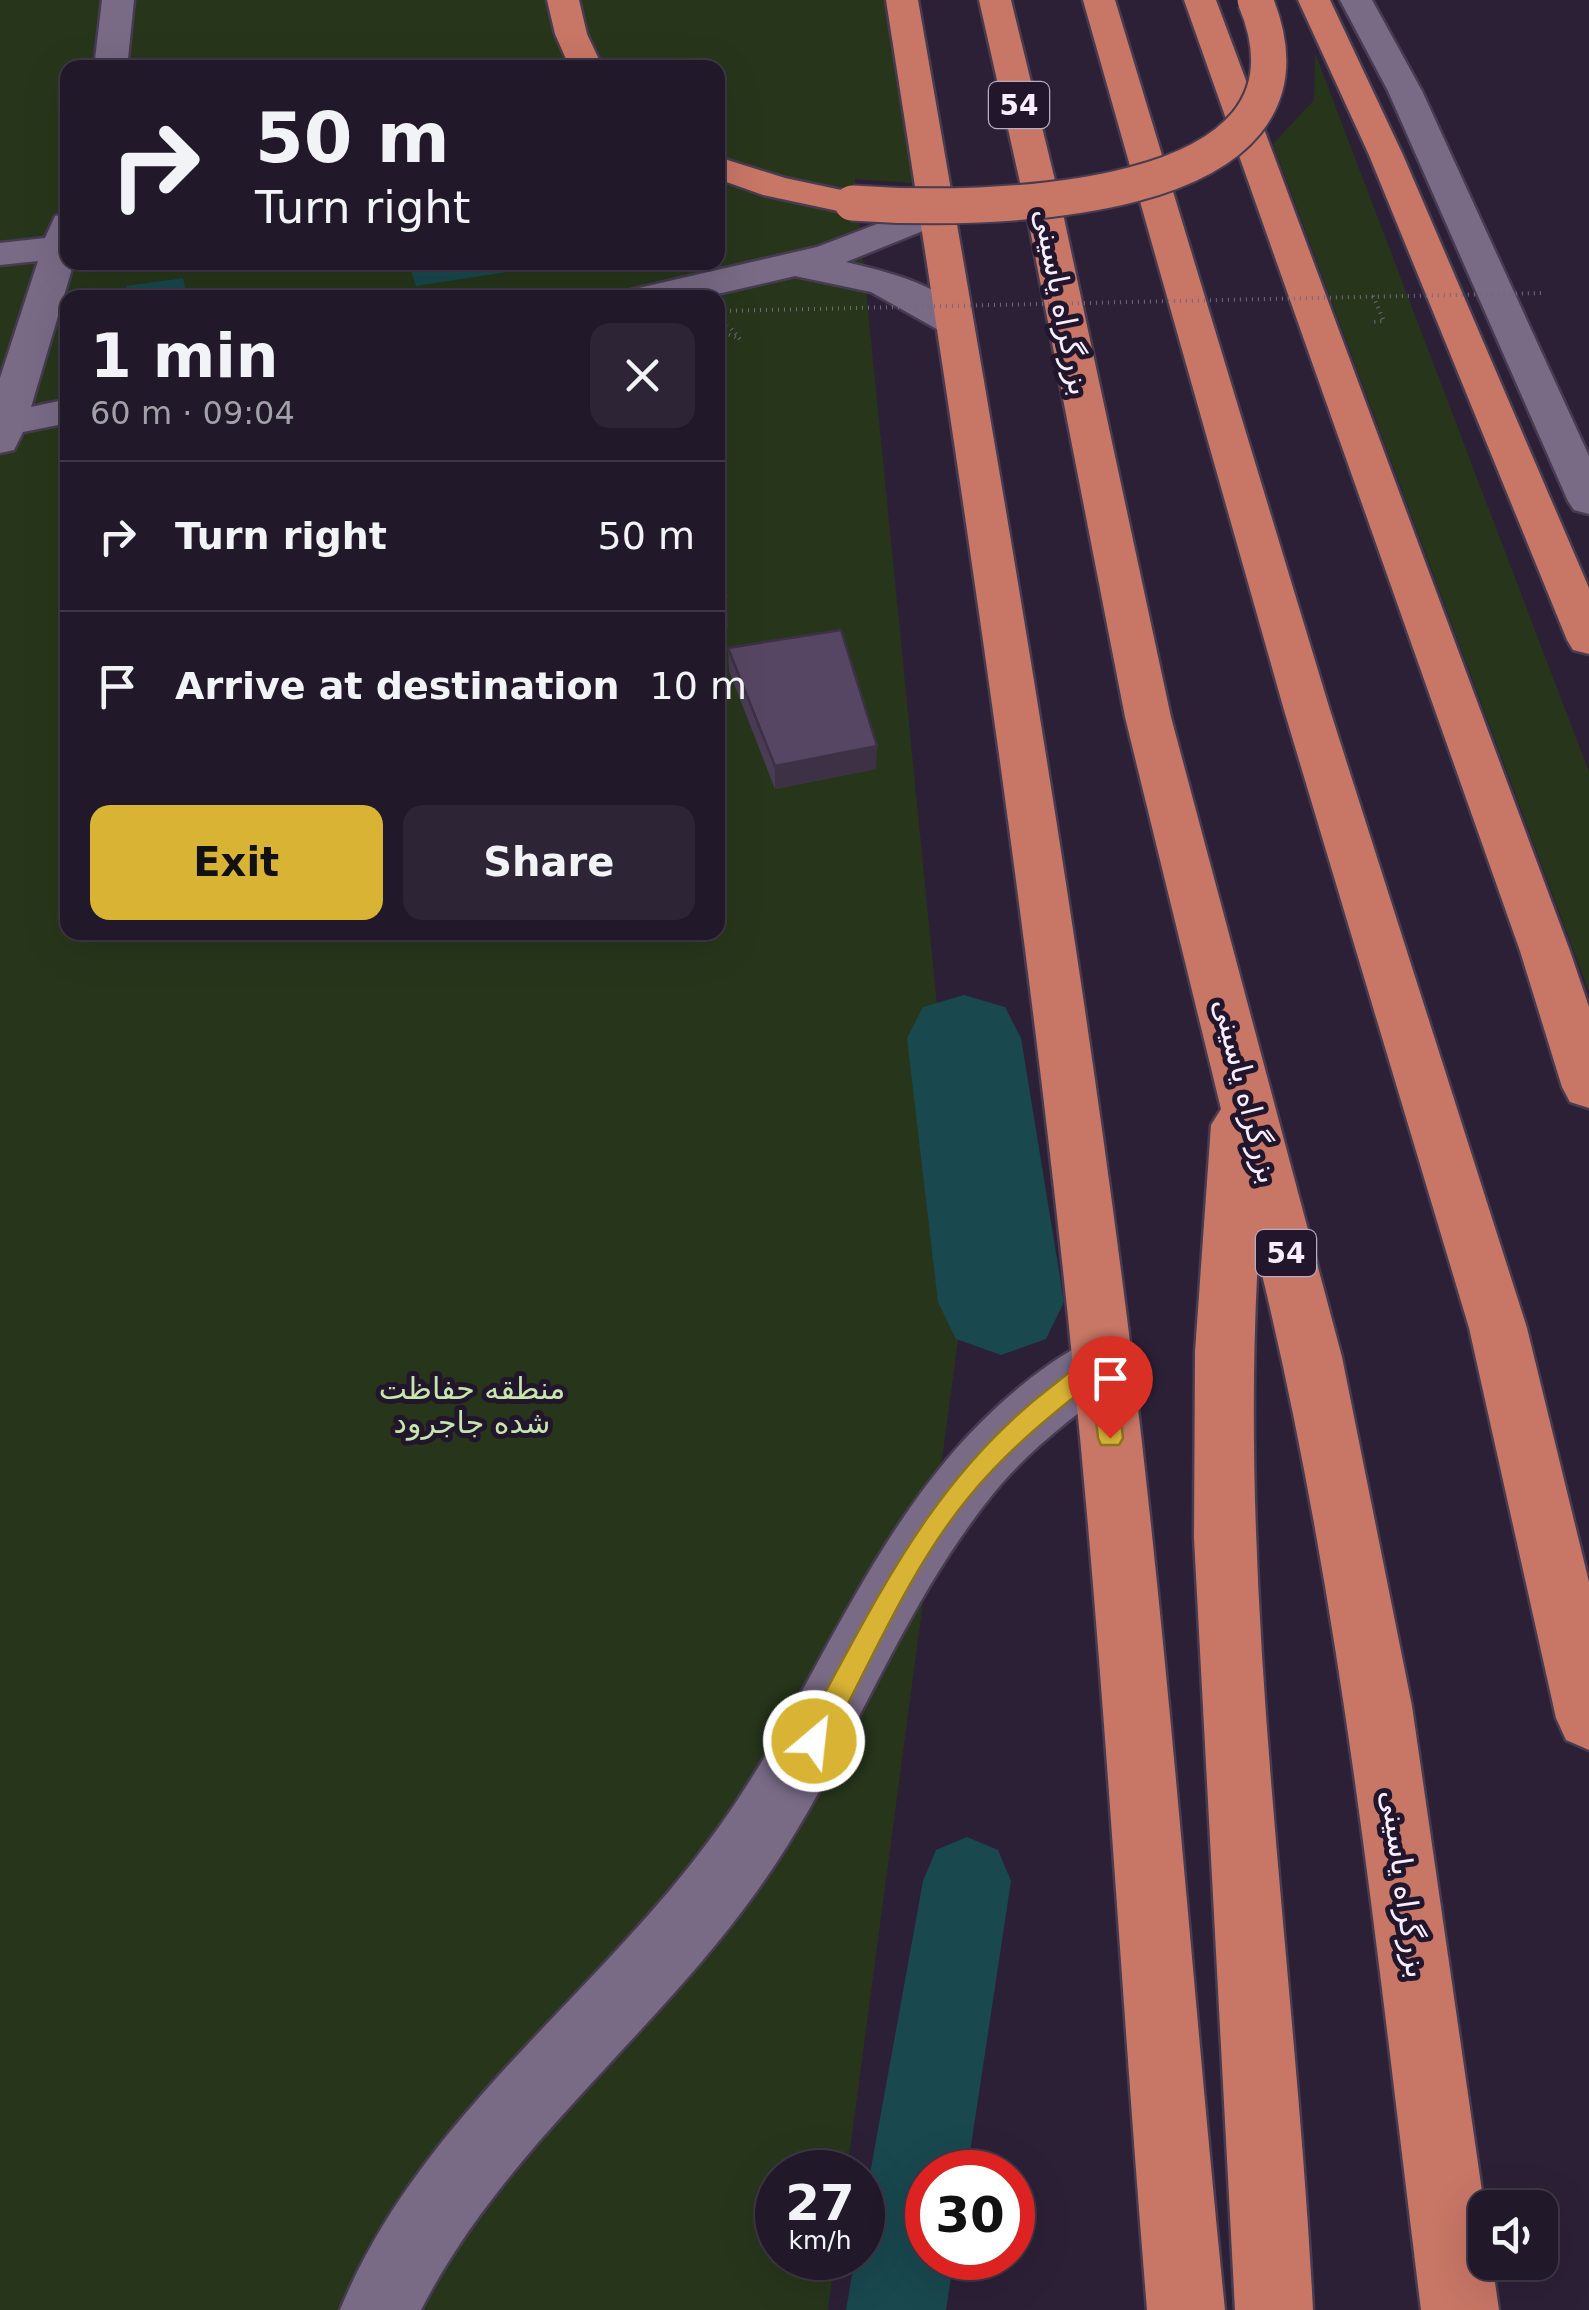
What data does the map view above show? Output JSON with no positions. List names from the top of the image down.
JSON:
{
  "streets": {
    "highway": ["54", "بزرگراه یاسینی"]
  },
  "parks": ["منطقه حفاظت شده جاجرود"],
  "page": {
    "turn": ["50 m", "Turn right"],
    "heading": ["1 min", "60 m · 09:04"],
    "list": [
      {
        "name": "Turn right",
        "value": "50 m"
      },
      {
        "name": "Arrive at destination",
        "value": "10 m"
      }
    ],
    "buttons": ["Exit", "Share"],
    "speed": "27 km/h",
    "limit": "30"
  }
}
